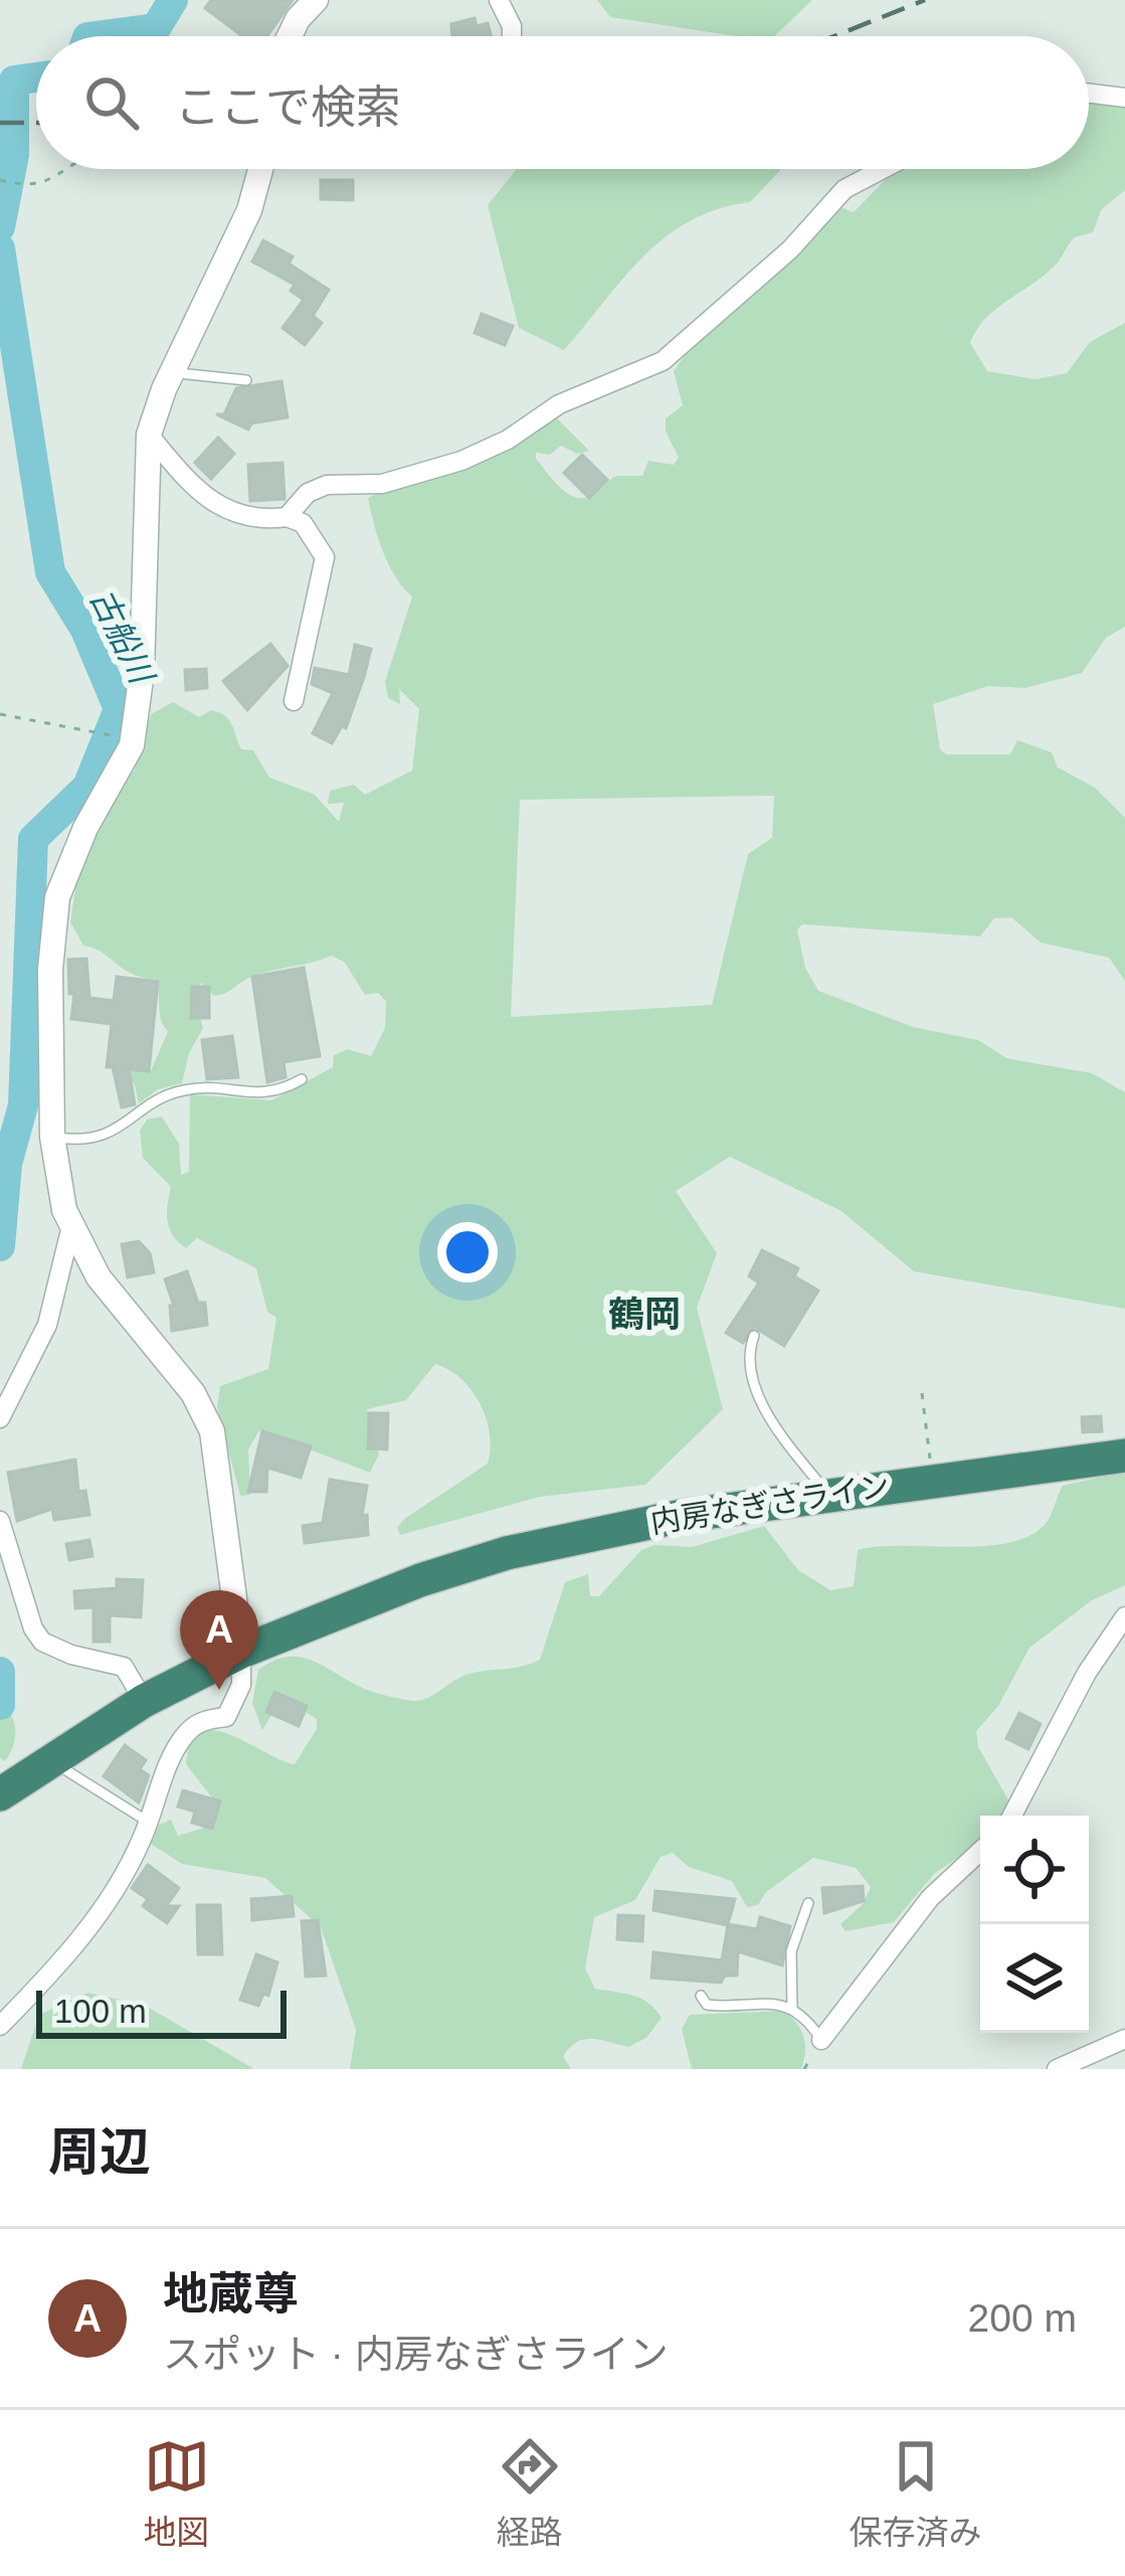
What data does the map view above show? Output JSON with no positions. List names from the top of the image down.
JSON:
{
  "streets": {
    "highway": ["内房なぎさライン"]
  },
  "districts": ["鶴岡"],
  "water": ["古船川"],
  "scale_bar": "100 m",
  "page": {
    "search": "ここで検索",
    "pins": "A",
    "scale": "100 m",
    "heading": "周辺",
    "list": [
      {
        "mark": "A",
        "name": "地蔵尊",
        "note": "スポット · 内房なぎさライン",
        "value": "200 m"
      }
    ],
    "nav": ["地図", "経路", "保存済み"]
  }
}
